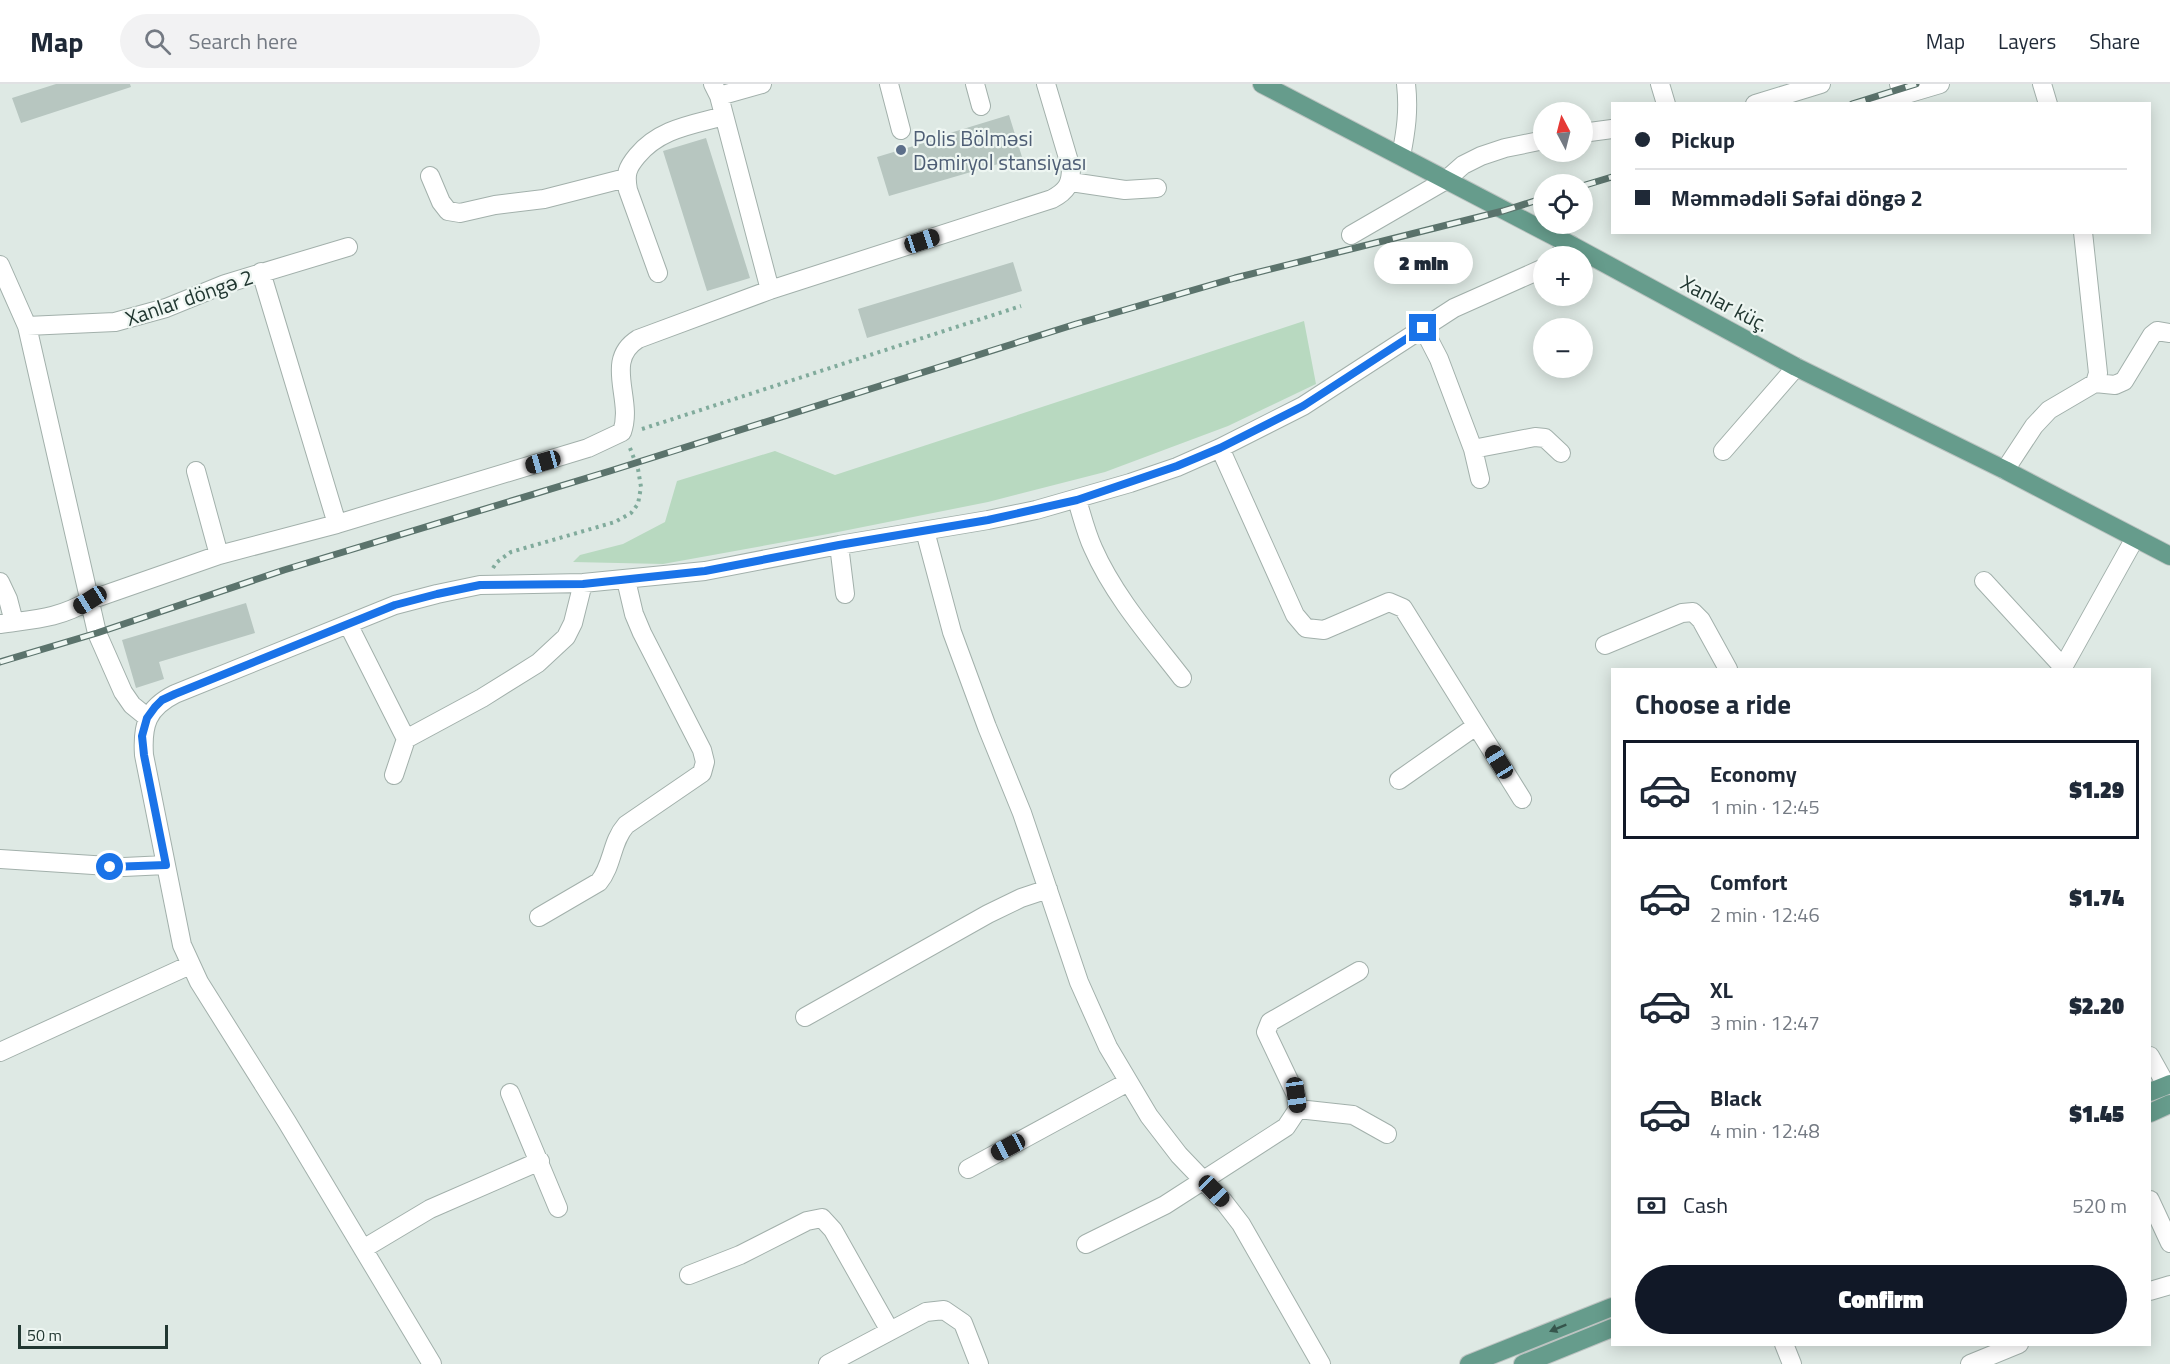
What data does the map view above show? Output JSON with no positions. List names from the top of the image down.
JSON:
{
  "streets": {
    "main road": ["Xanlar küç."],
    "street": ["Xanlar döngə 2"]
  },
  "places": ["Polis Bölməsi Dəmiryol stansiyası"],
  "scale_bar": "50 m",
  "north": "top",
  "page": {
    "header": "Map",
    "search": "Search here",
    "nav": ["Map", "Layers", "Share"],
    "map_buttons": ["+", "−"],
    "banner": ["Pickup", "Məmmədəli Səfai döngə 2"],
    "bubble": "2 min",
    "heading": "Choose a ride",
    "list": [
      {
        "name": "Economy",
        "note": "1 min · 12:45",
        "value": "$1.29"
      },
      {
        "name": "Comfort",
        "note": "2 min · 12:46",
        "value": "$1.74"
      },
      {
        "name": "XL",
        "note": "3 min · 12:47",
        "value": "$2.20"
      },
      {
        "name": "Black",
        "note": "4 min · 12:48",
        "value": "$1.45"
      }
    ],
    "pay": ["Cash", "520 m"],
    "buttons": "Confirm",
    "scale": "50 m"
  }
}
